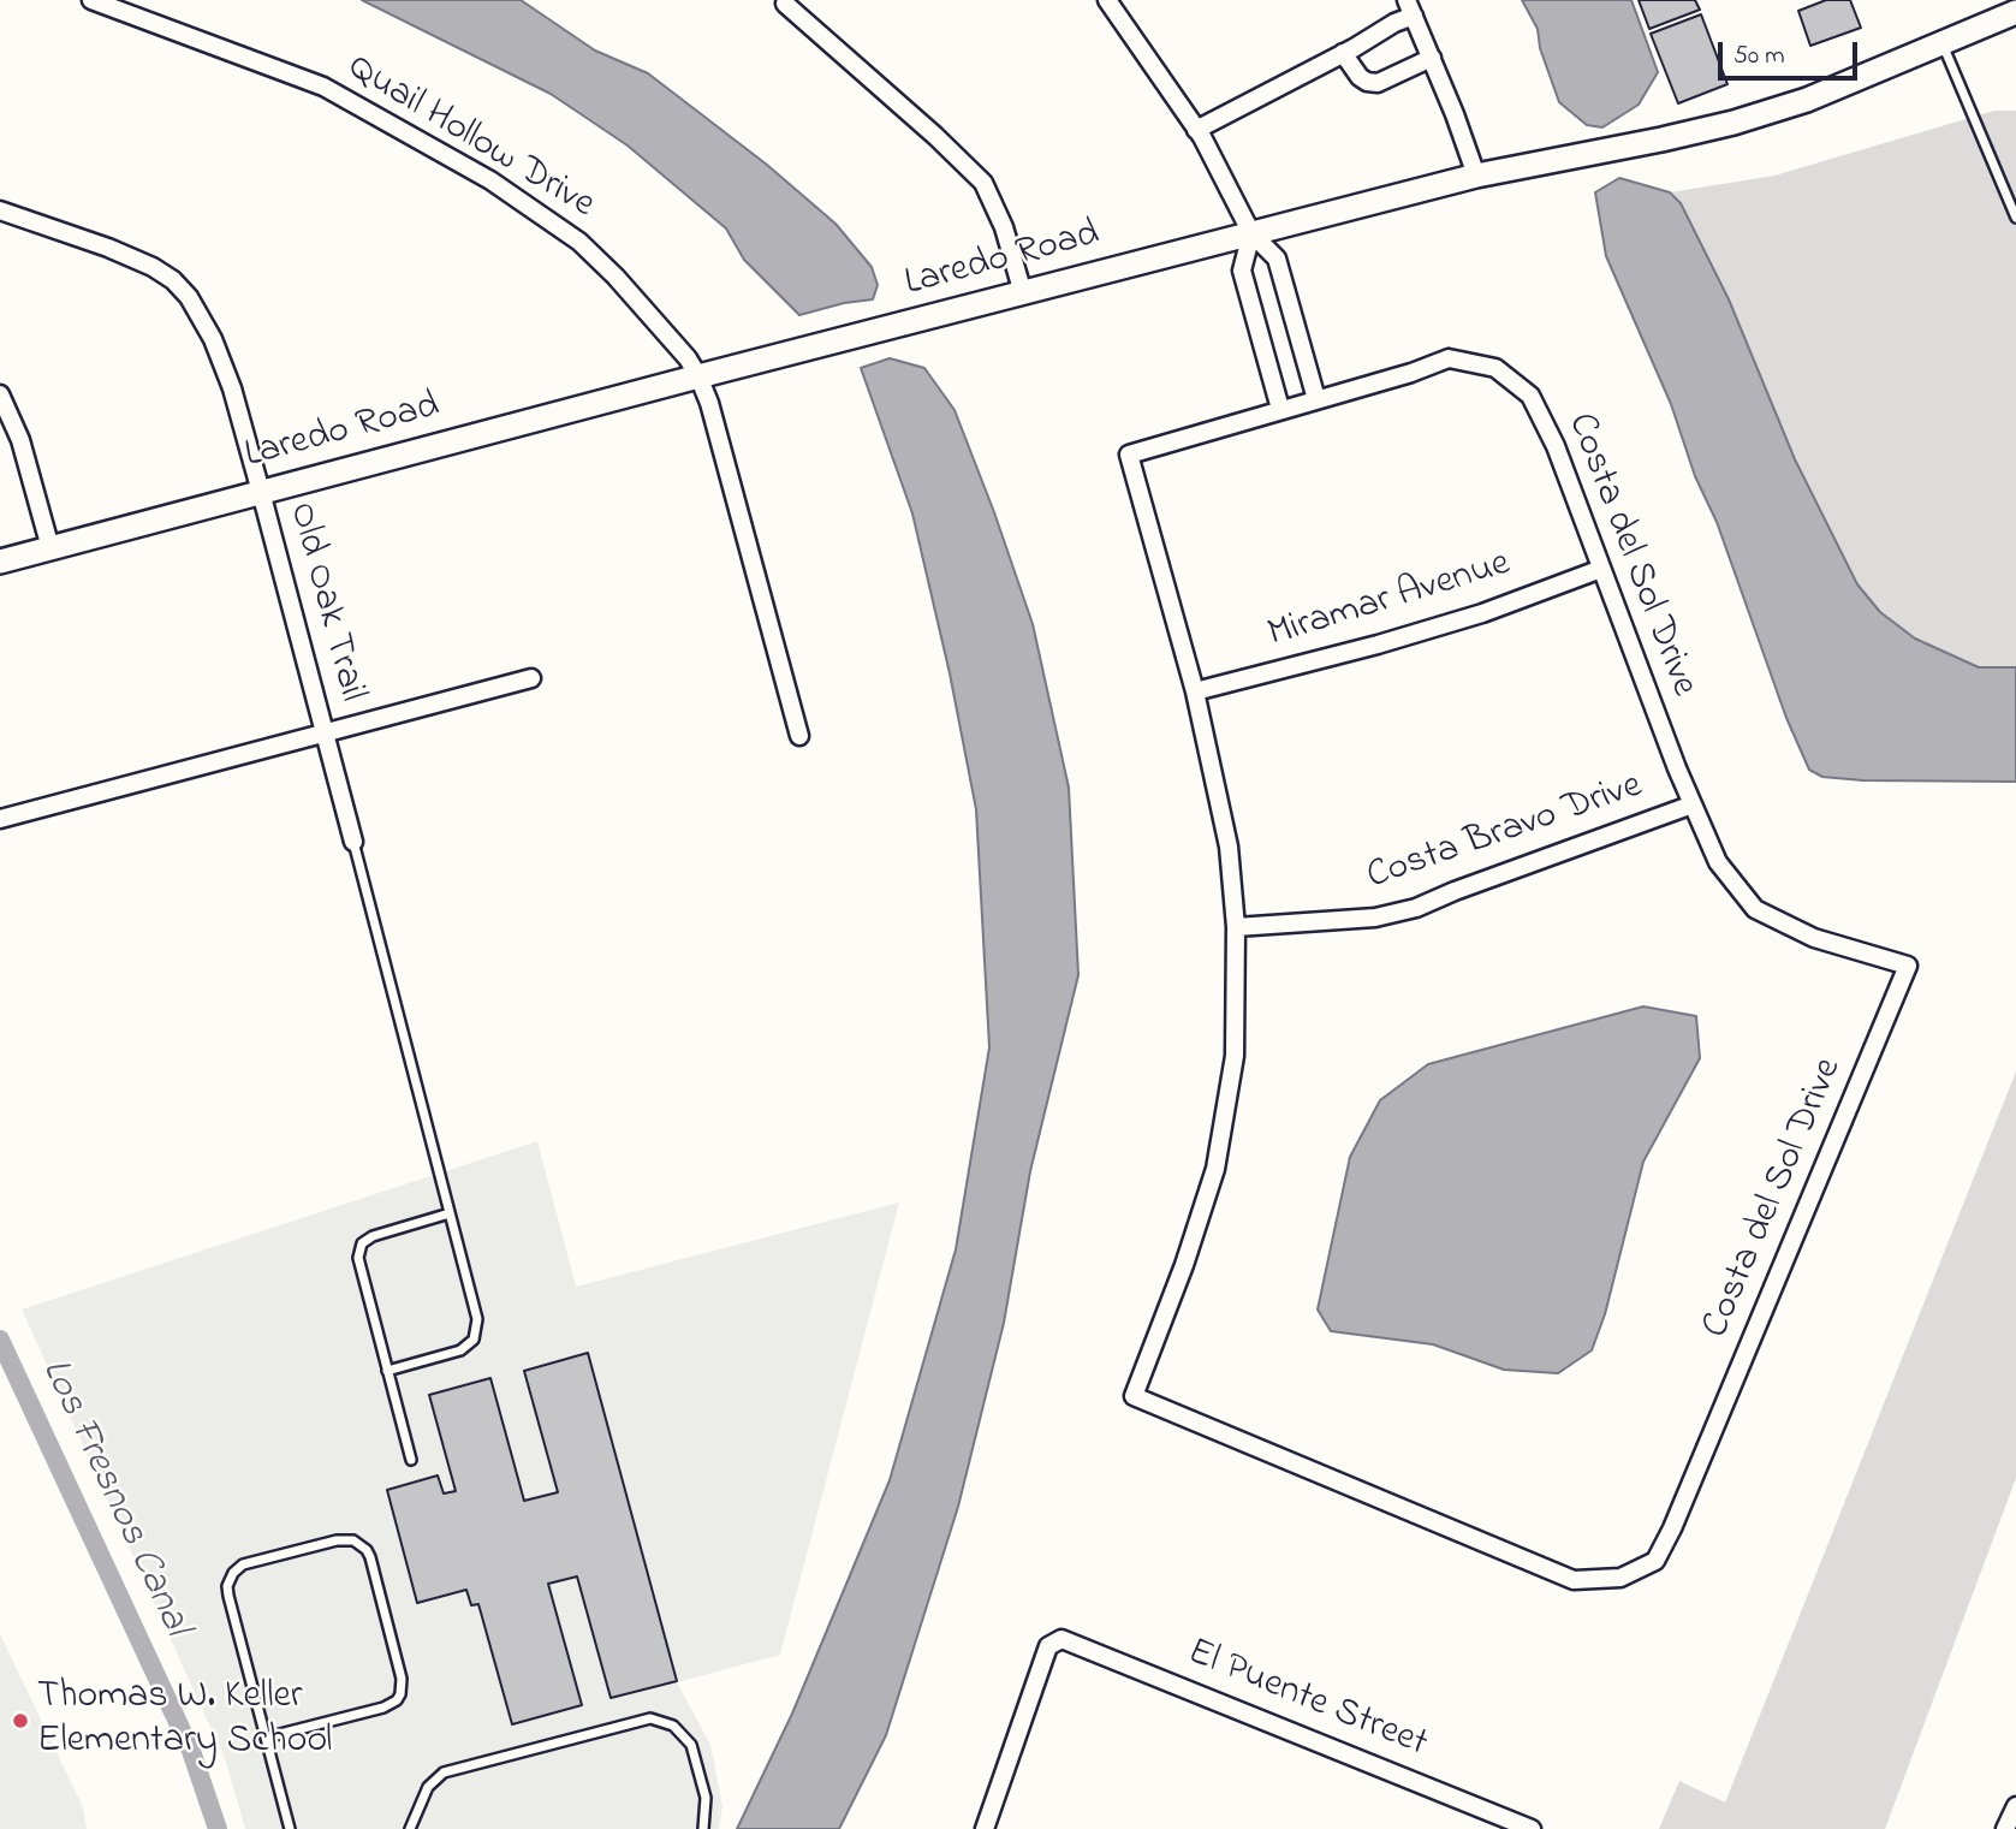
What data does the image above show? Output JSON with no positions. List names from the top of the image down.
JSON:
{
  "streets": {
    "street": [
      "Quail Hollow Drive",
      "Laredo Road",
      "Costa del Sol Drive",
      "Miramar Avenue",
      "Old Oak Trail",
      "Costa Bravo Drive",
      "El Puente Street"
    ]
  },
  "crossings": [
    ["Quail Hollow Drive", "Laredo Road"],
    ["Laredo Road", "Old Oak Trail"],
    ["Costa del Sol Drive", "Miramar Avenue"],
    ["Costa del Sol Drive", "Costa Bravo Drive"]
  ],
  "water": ["Los Fresnos Canal"],
  "places": ["Thomas W. Keller Elementary School"],
  "scale_bar": "50 m"
}
